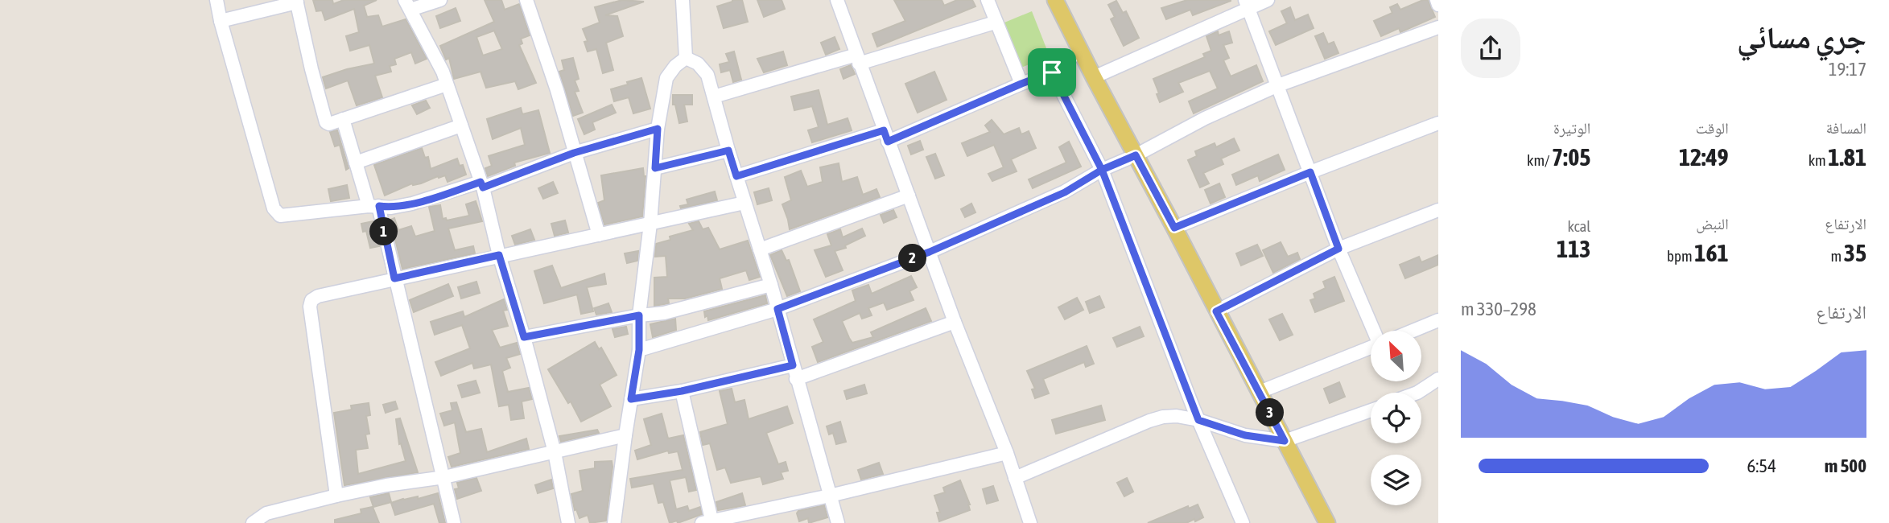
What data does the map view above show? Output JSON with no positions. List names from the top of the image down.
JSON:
{
  "north": "top left",
  "page": {
    "heading": ["جري مسائي", "19:17"],
    "stats": [
      ["المسافة", "1.81 km"],
      ["الوقت", "12:49"],
      ["الوتيرة", "7:05 /km"],
      ["الارتفاع", "35 m"],
      ["النبض", "161 bpm"],
      ["kcal", "113"]
    ],
    "pins": ["1", "2", "3"],
    "chart": ["الارتفاع", "298–330 m"],
    "list": [
      {
        "name": "500 m",
        "note": "6:54"
      }
    ]
  }
}
